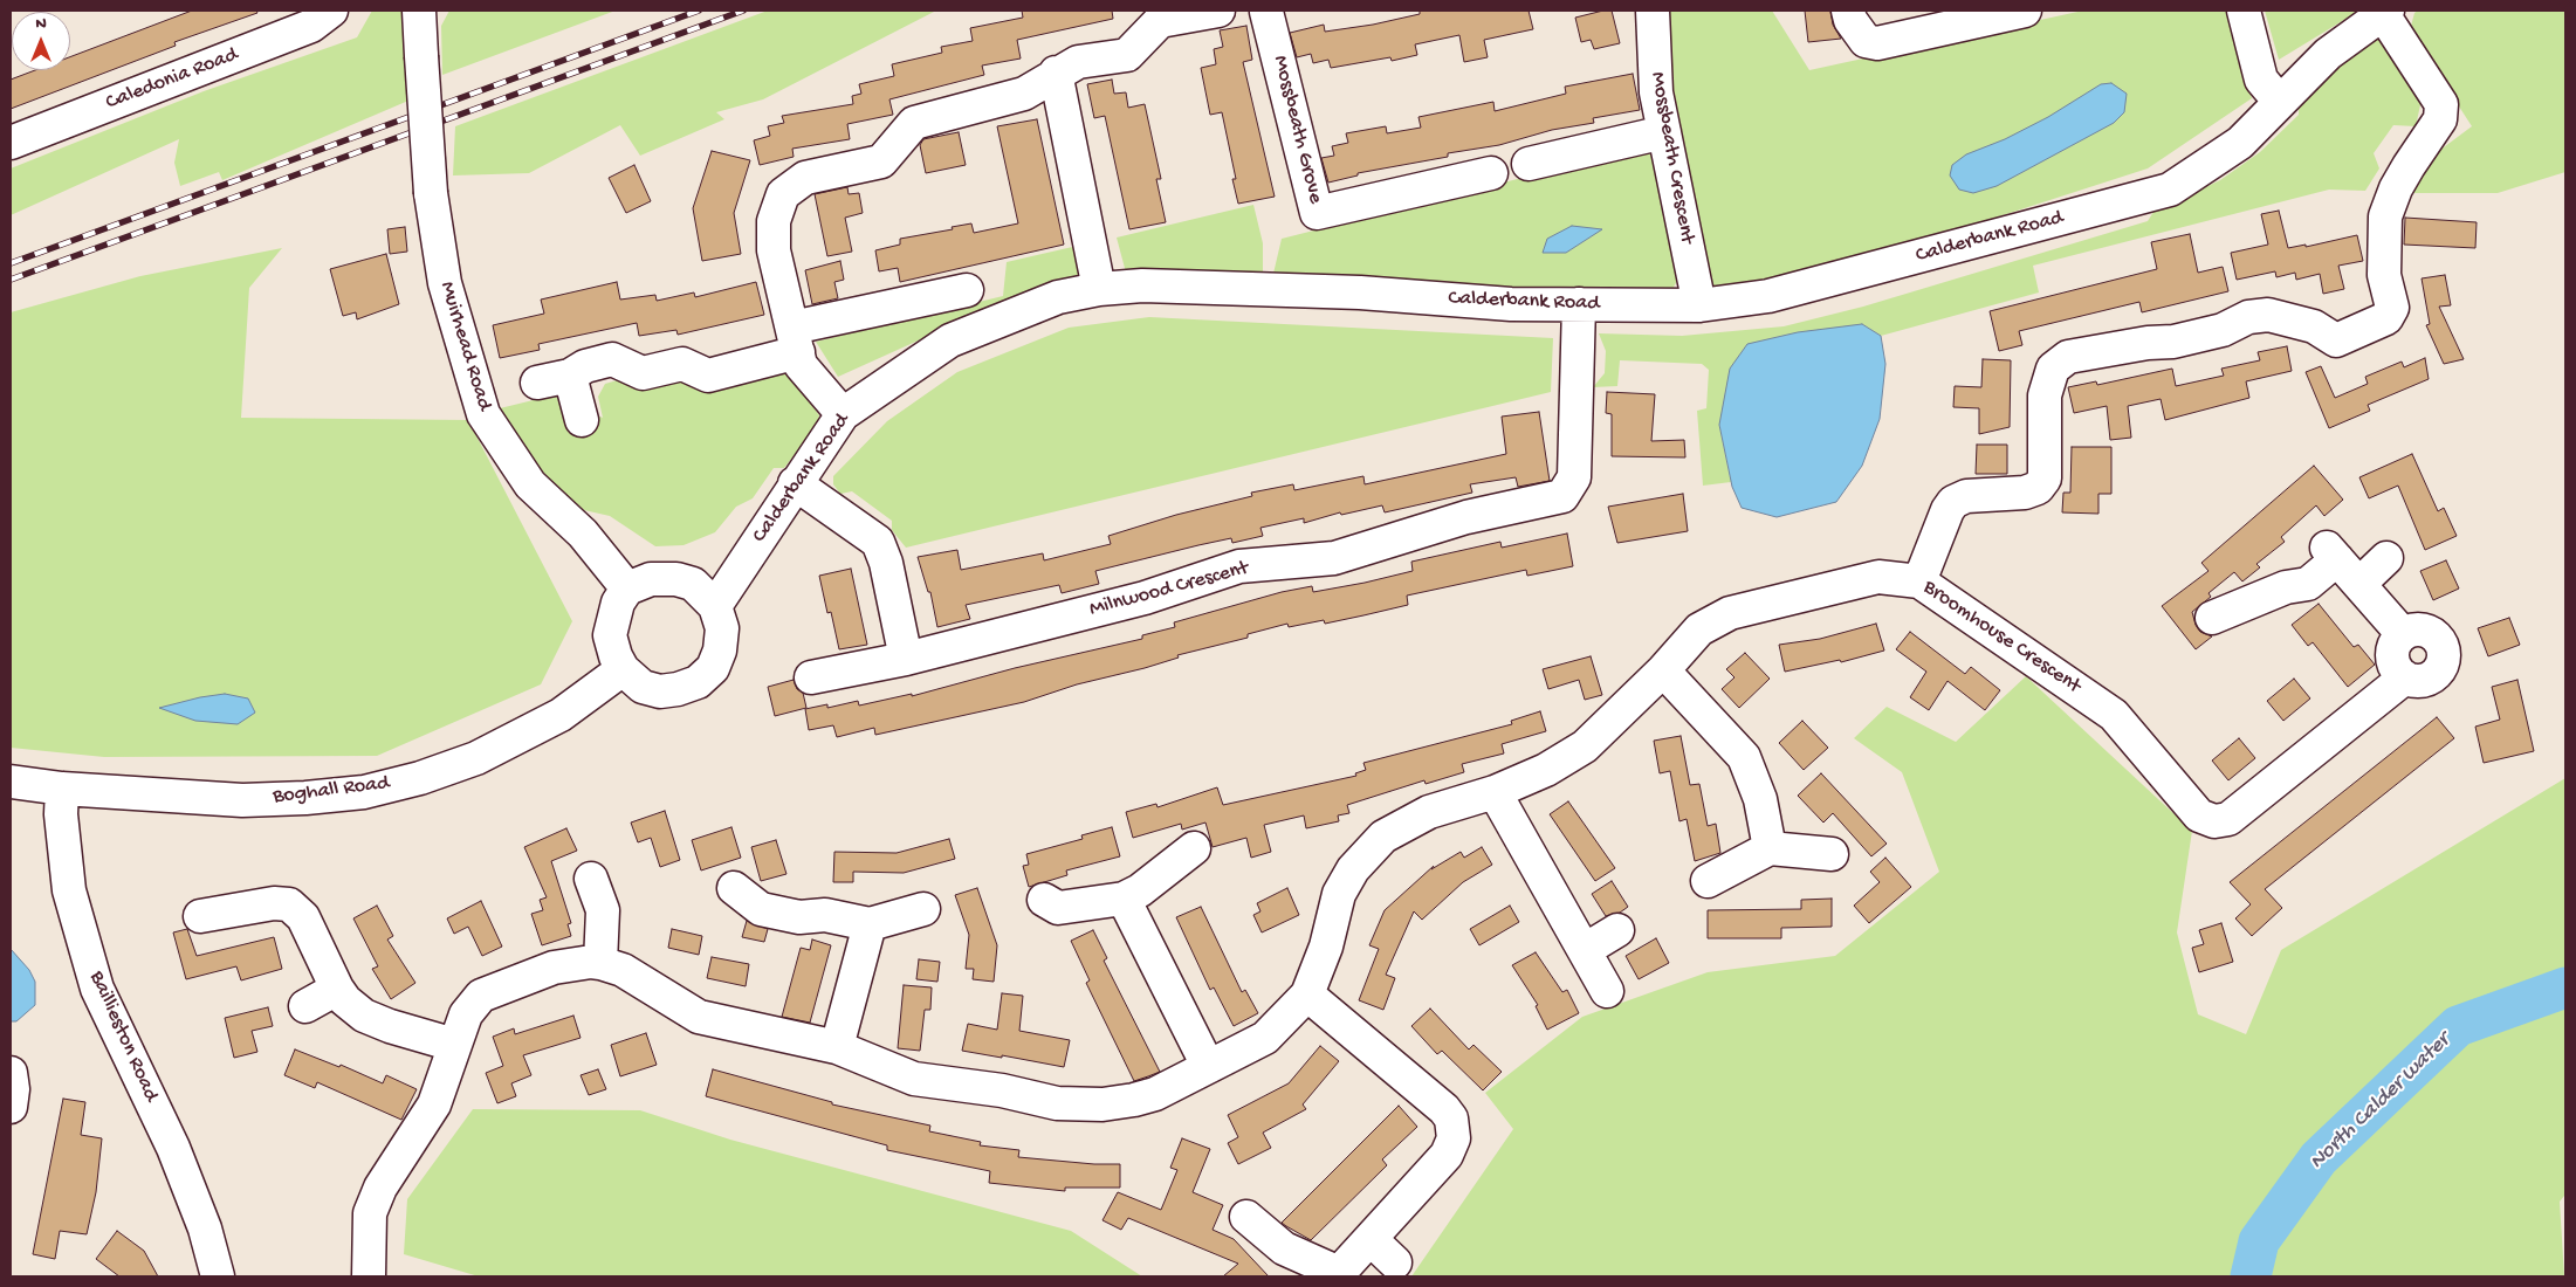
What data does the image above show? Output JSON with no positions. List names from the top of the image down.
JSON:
{
  "streets": {
    "street": [
      "Caledonia Road",
      "Mossbeath Grove",
      "Mossbeath Crescent",
      "Calderbank Road",
      "Muirhead Road",
      "Milnwood Crescent",
      "Broomhouse Crescent",
      "Boghall Road",
      "Baillieston Road"
    ]
  },
  "crossings": [
    ["Mossbeath Crescent", "Calderbank Road"],
    ["Calderbank Road", "Muirhead Road"],
    ["Calderbank Road", "Milnwood Crescent"],
    ["Calderbank Road", "Boghall Road"],
    ["Muirhead Road", "Boghall Road"],
    ["Boghall Road", "Baillieston Road"]
  ],
  "water": ["North Calder water"],
  "north": "top"
}
